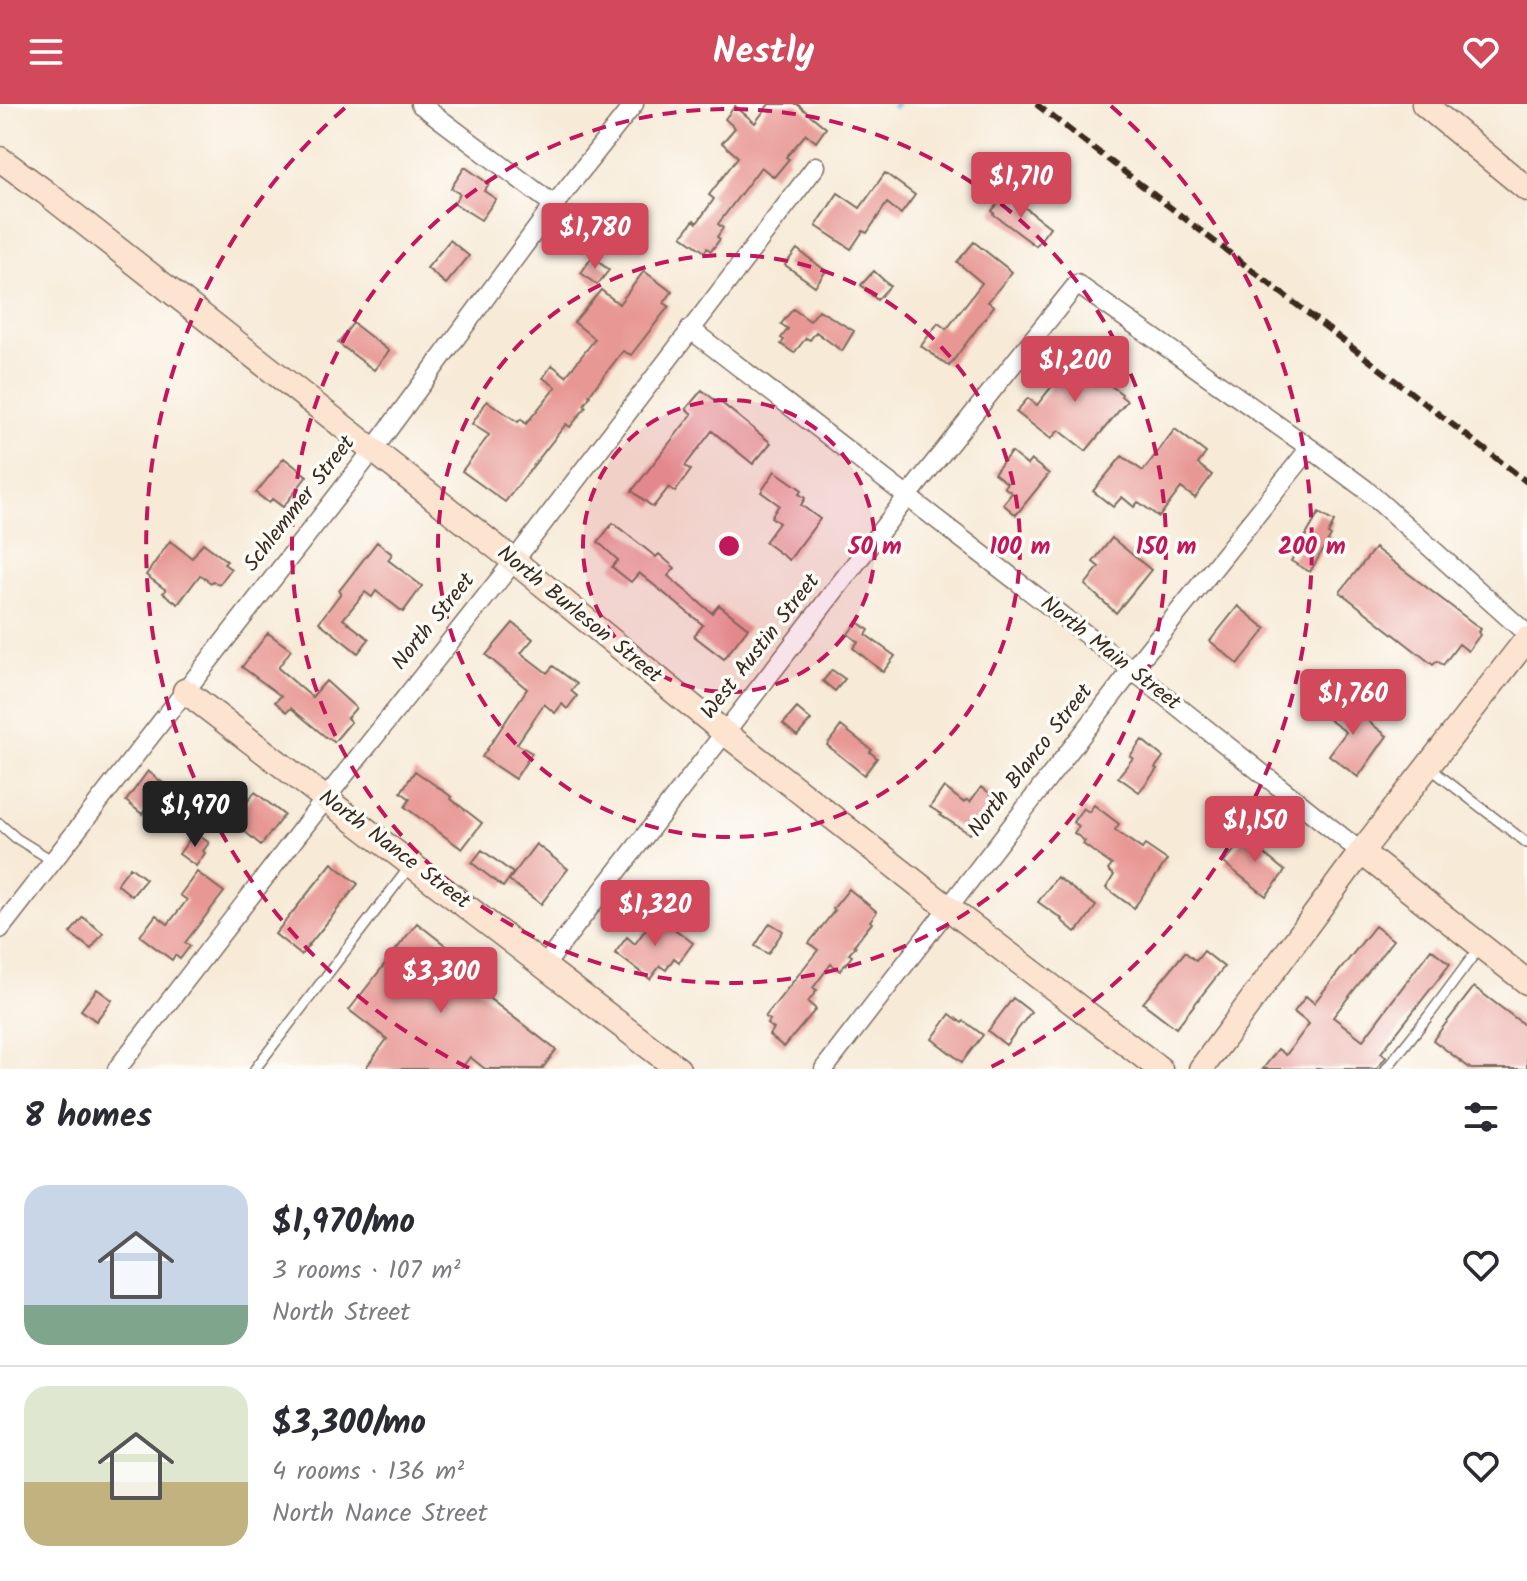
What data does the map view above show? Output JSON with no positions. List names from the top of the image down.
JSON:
{
  "streets": {
    "street": [
      "Schlemmer Street",
      "North Burleson Street",
      "North Street",
      "West Austin Street",
      "North Main Street",
      "North Blanco Street",
      "North Nance Street"
    ]
  },
  "crossings": [
    ["Schlemmer Street", "North Burleson Street"],
    ["Schlemmer Street", "North Nance Street"],
    ["North Burleson Street", "North Street"],
    ["North Burleson Street", "West Austin Street"],
    ["North Burleson Street", "North Blanco Street"],
    ["North Street", "North Main Street"],
    ["North Street", "North Nance Street"],
    ["West Austin Street", "North Main Street"],
    ["West Austin Street", "North Blanco Street"],
    ["West Austin Street", "North Nance Street"],
    ["North Main Street", "North Blanco Street"]
  ],
  "page": {
    "header": "Nestly",
    "price": [
      "$1,710",
      "$1,780",
      "$1,200",
      "$1,760",
      "$1,970",
      "$1,150",
      "$1,320",
      "$3,300"
    ],
    "heading": "8 homes",
    "list": [
      {
        "name": "$1,970/mo",
        "note": "3 rooms · 107 m² · North Street"
      },
      {
        "name": "$3,300/mo",
        "note": "4 rooms · 136 m² · North Nance Street"
      }
    ]
  },
  "rings": [
    "50 m",
    "100 m",
    "150 m",
    "200 m"
  ]
}
